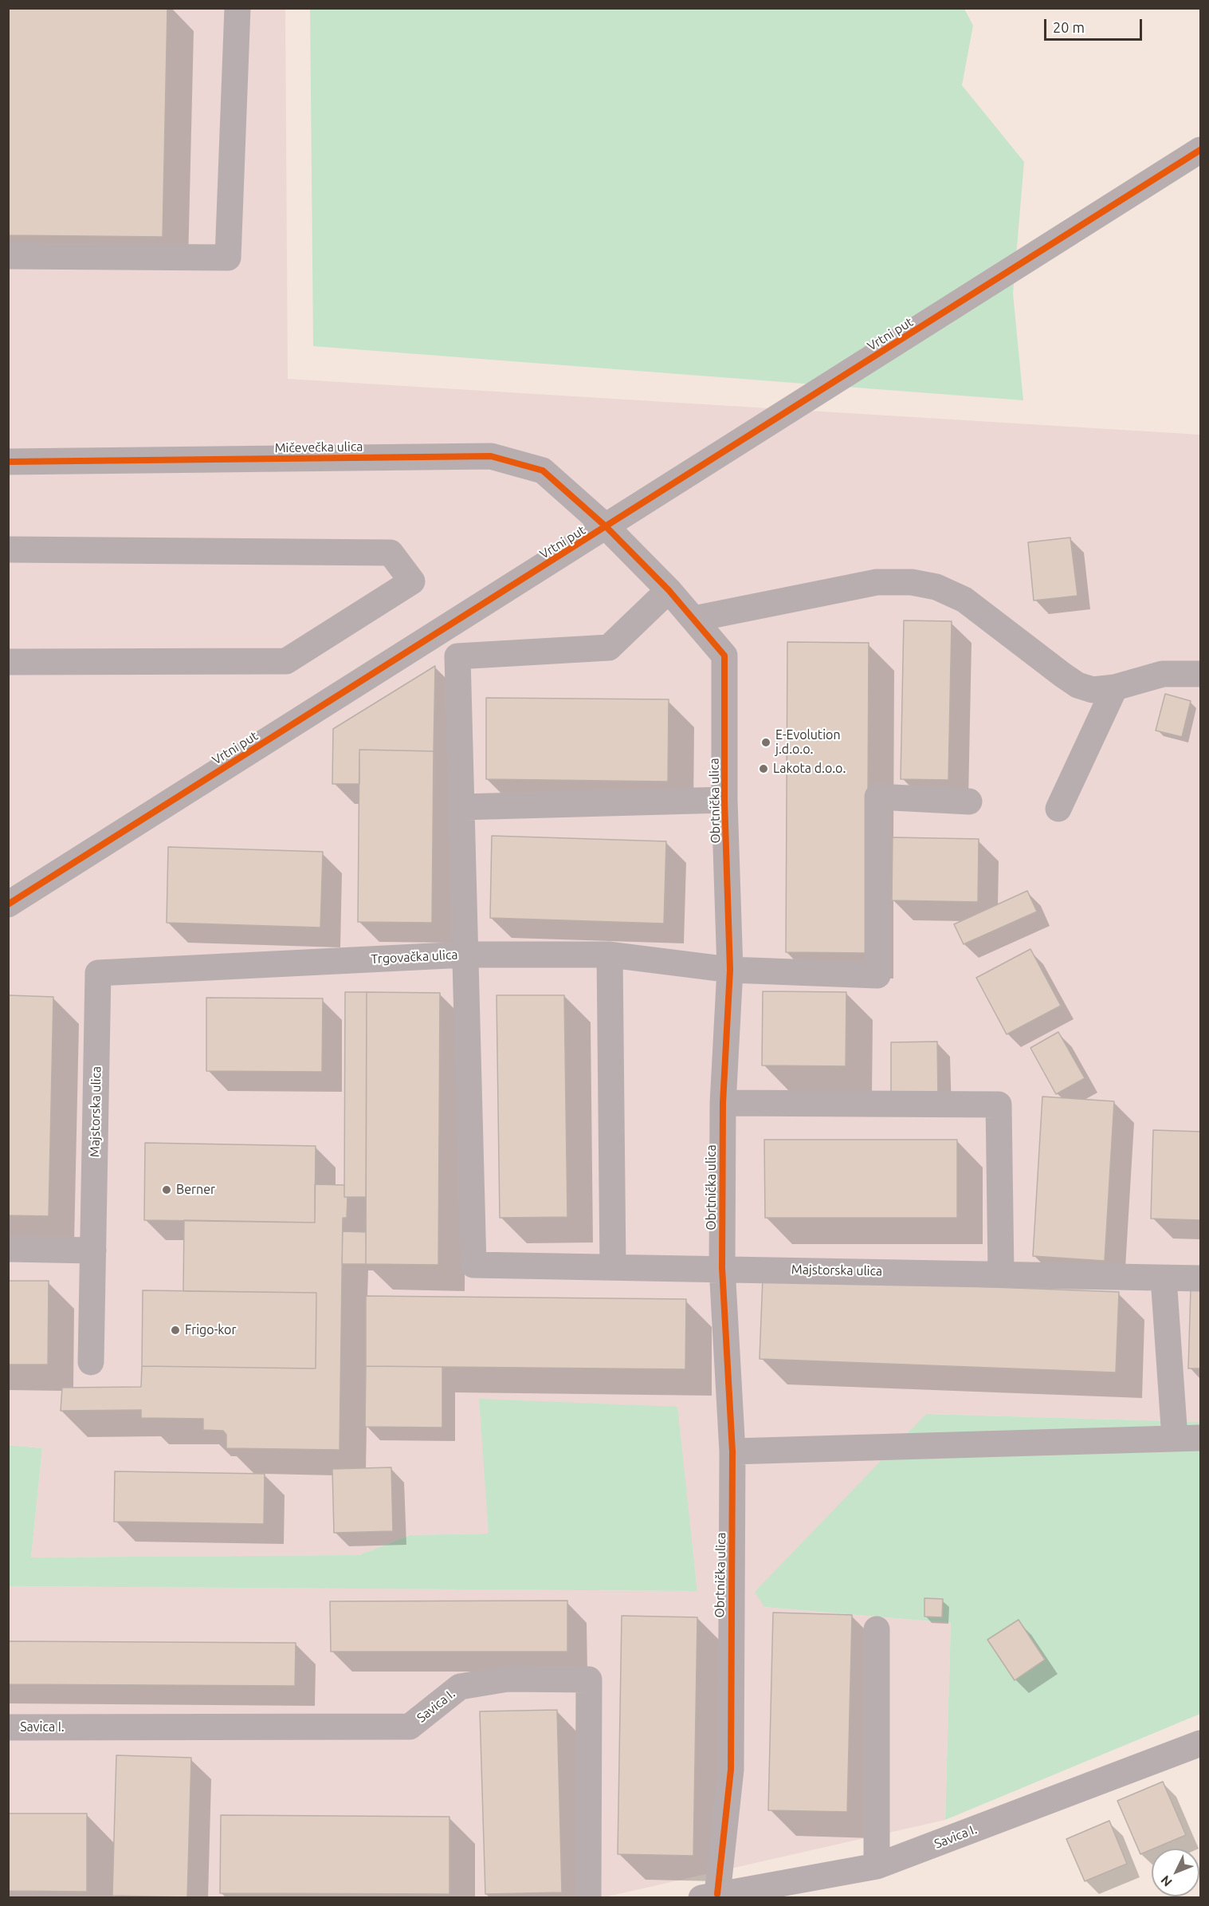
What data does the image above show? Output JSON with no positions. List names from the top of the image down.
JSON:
{
  "streets": {
    "street": [
      "Vrtni put",
      "Mičevečka ulica",
      "Obrtnička ulica",
      "Trgovačka ulica",
      "Majstorska ulica",
      "Savica I."
    ]
  },
  "crossings": [
    ["Vrtni put", "Mičevečka ulica"],
    ["Vrtni put", "Obrtnička ulica"],
    ["Mičevečka ulica", "Obrtnička ulica"],
    ["Obrtnička ulica", "Trgovačka ulica"],
    ["Obrtnička ulica", "Majstorska ulica"],
    ["Obrtnička ulica", "Savica I."],
    ["Trgovačka ulica", "Majstorska ulica"]
  ],
  "places": [
    "E-Evolution j.d.o.o.",
    "Lakota d.o.o.",
    "Berner",
    "Frigo-kor"
  ],
  "scale_bar": "20 m",
  "north": "bottom left"
}
